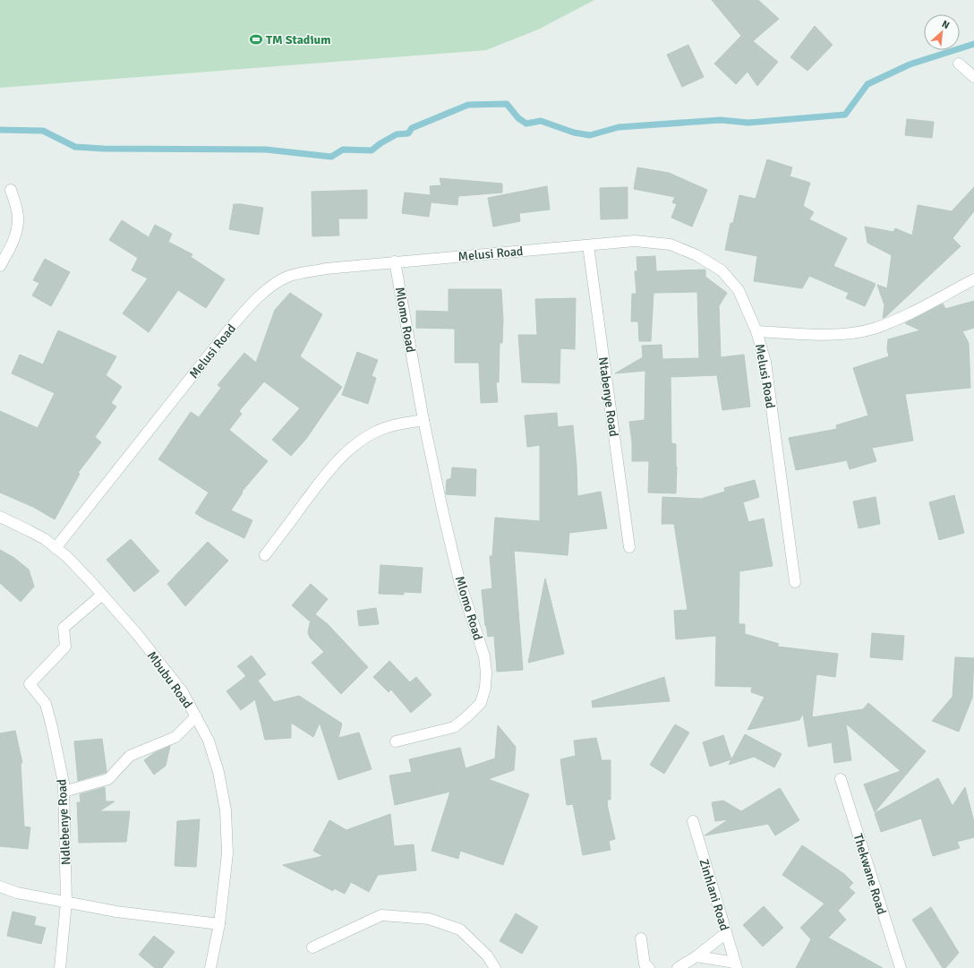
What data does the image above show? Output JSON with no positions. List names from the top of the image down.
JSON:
{
  "streets": {
    "street": [
      "Melusi Road",
      "Mlomo Road",
      "Ntabenye Road",
      "Mbubu Road",
      "Ndlebenye Road",
      "Thekwane Road",
      "Zinhlani Road"
    ]
  },
  "crossings": [
    ["Melusi Road", "Mlomo Road"],
    ["Melusi Road", "Ntabenye Road"],
    ["Melusi Road", "Mbubu Road"],
    ["Mbubu Road", "Ndlebenye Road"]
  ],
  "places": {
    "sports": ["TM Stadium"]
  },
  "north": "top right"
}
